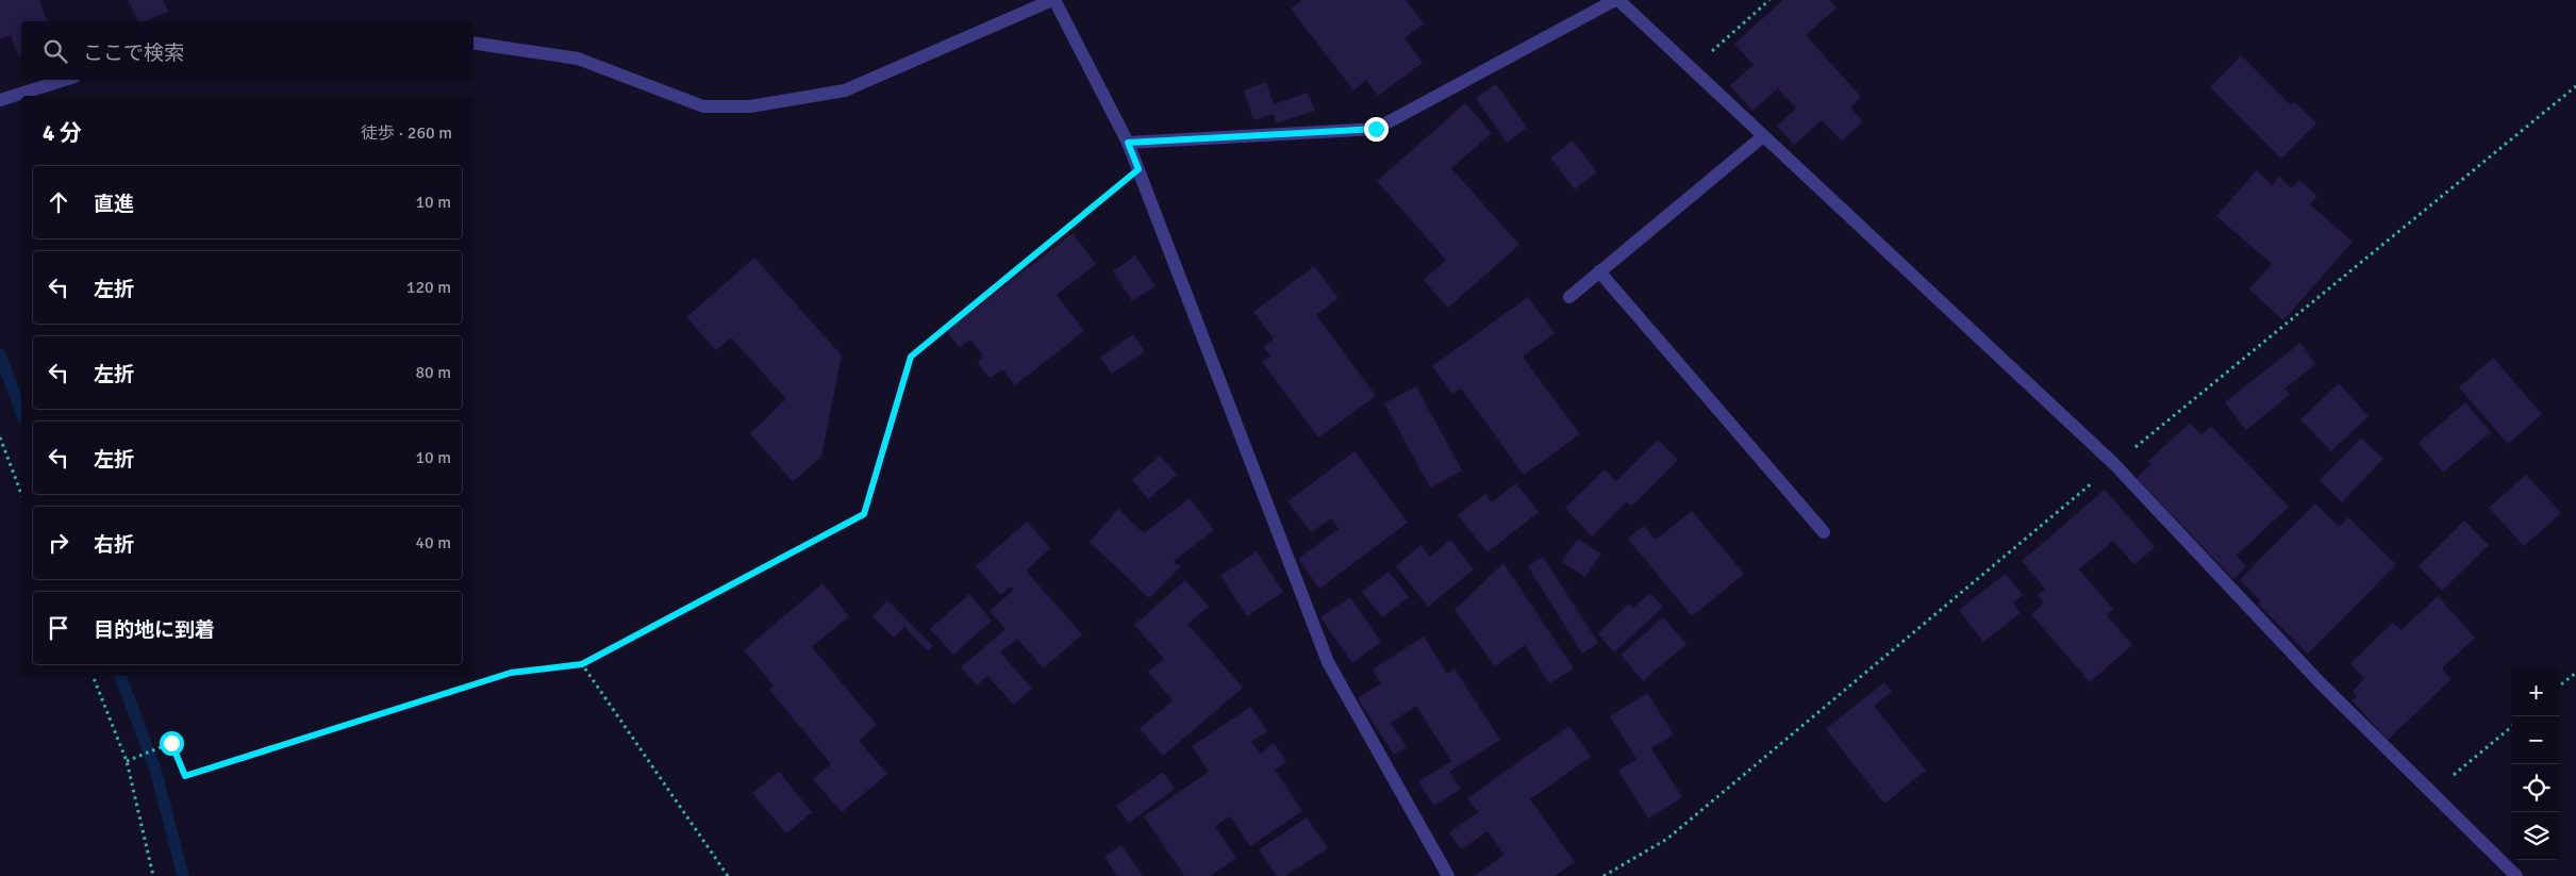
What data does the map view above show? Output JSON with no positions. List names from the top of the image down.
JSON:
{
  "page": {
    "search": "ここで検索",
    "heading": ["4 分", "徒歩 · 260 m"],
    "list": [
      ["直進", "10 m"],
      ["左折", "120 m"],
      ["左折", "80 m"],
      ["左折", "10 m"],
      ["右折", "40 m"],
      "目的地に到着"
    ],
    "map_buttons": ["+", "−"]
  }
}
